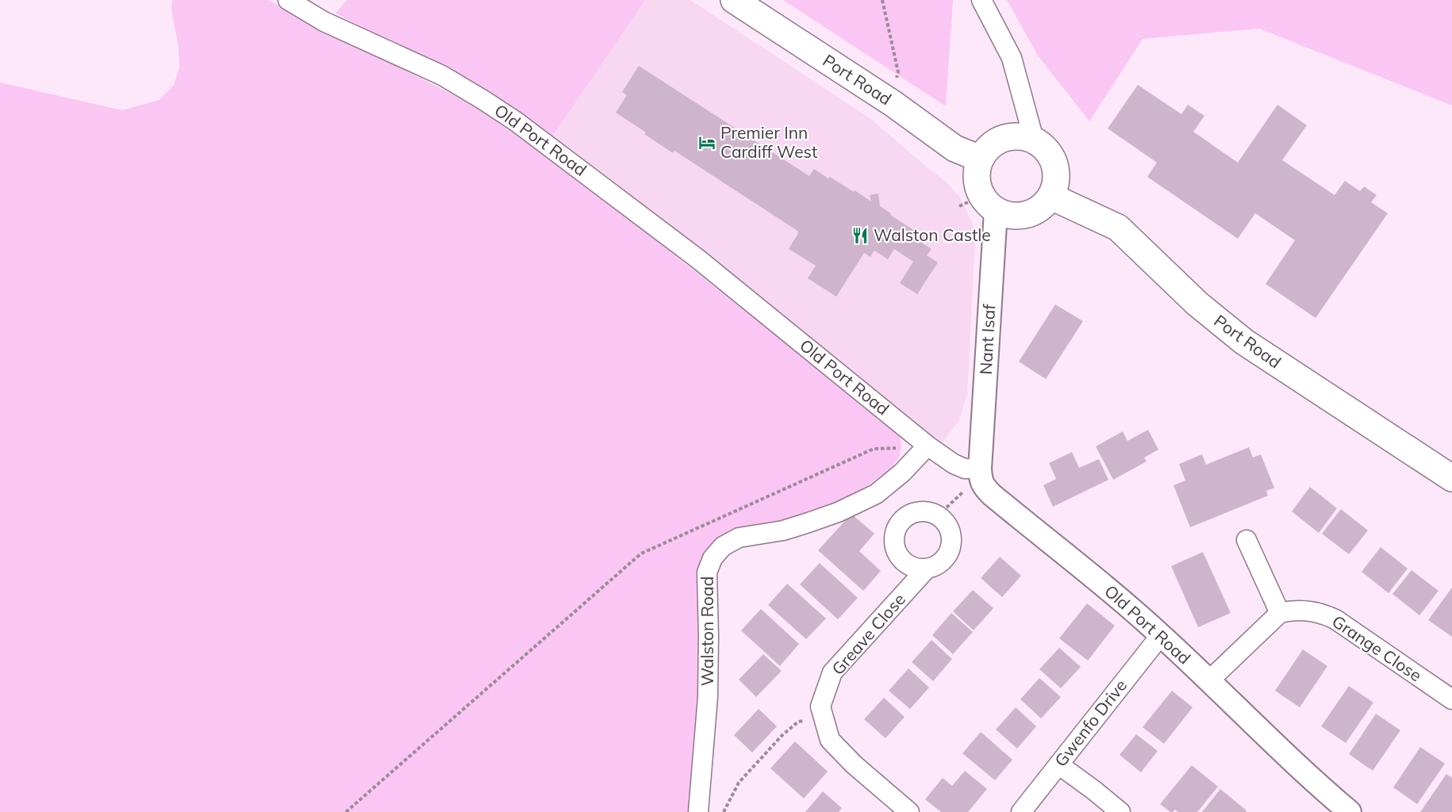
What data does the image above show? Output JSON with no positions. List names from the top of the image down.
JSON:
{
  "streets": {
    "main road": ["Port Road"],
    "street": [
      "Old Port Road",
      "Nant Isaf",
      "Walston Road",
      "Greave Close",
      "Grange Close",
      "Gwenfo Drive"
    ]
  },
  "crossings": [
    ["Port Road", "Nant Isaf"],
    ["Old Port Road", "Nant Isaf"],
    ["Old Port Road", "Walston Road"],
    ["Old Port Road", "Gwenfo Drive"]
  ],
  "places": {
    "hotel": ["Premier Inn Cardiff West"],
    "restaurant": ["Walston Castle"]
  }
}
